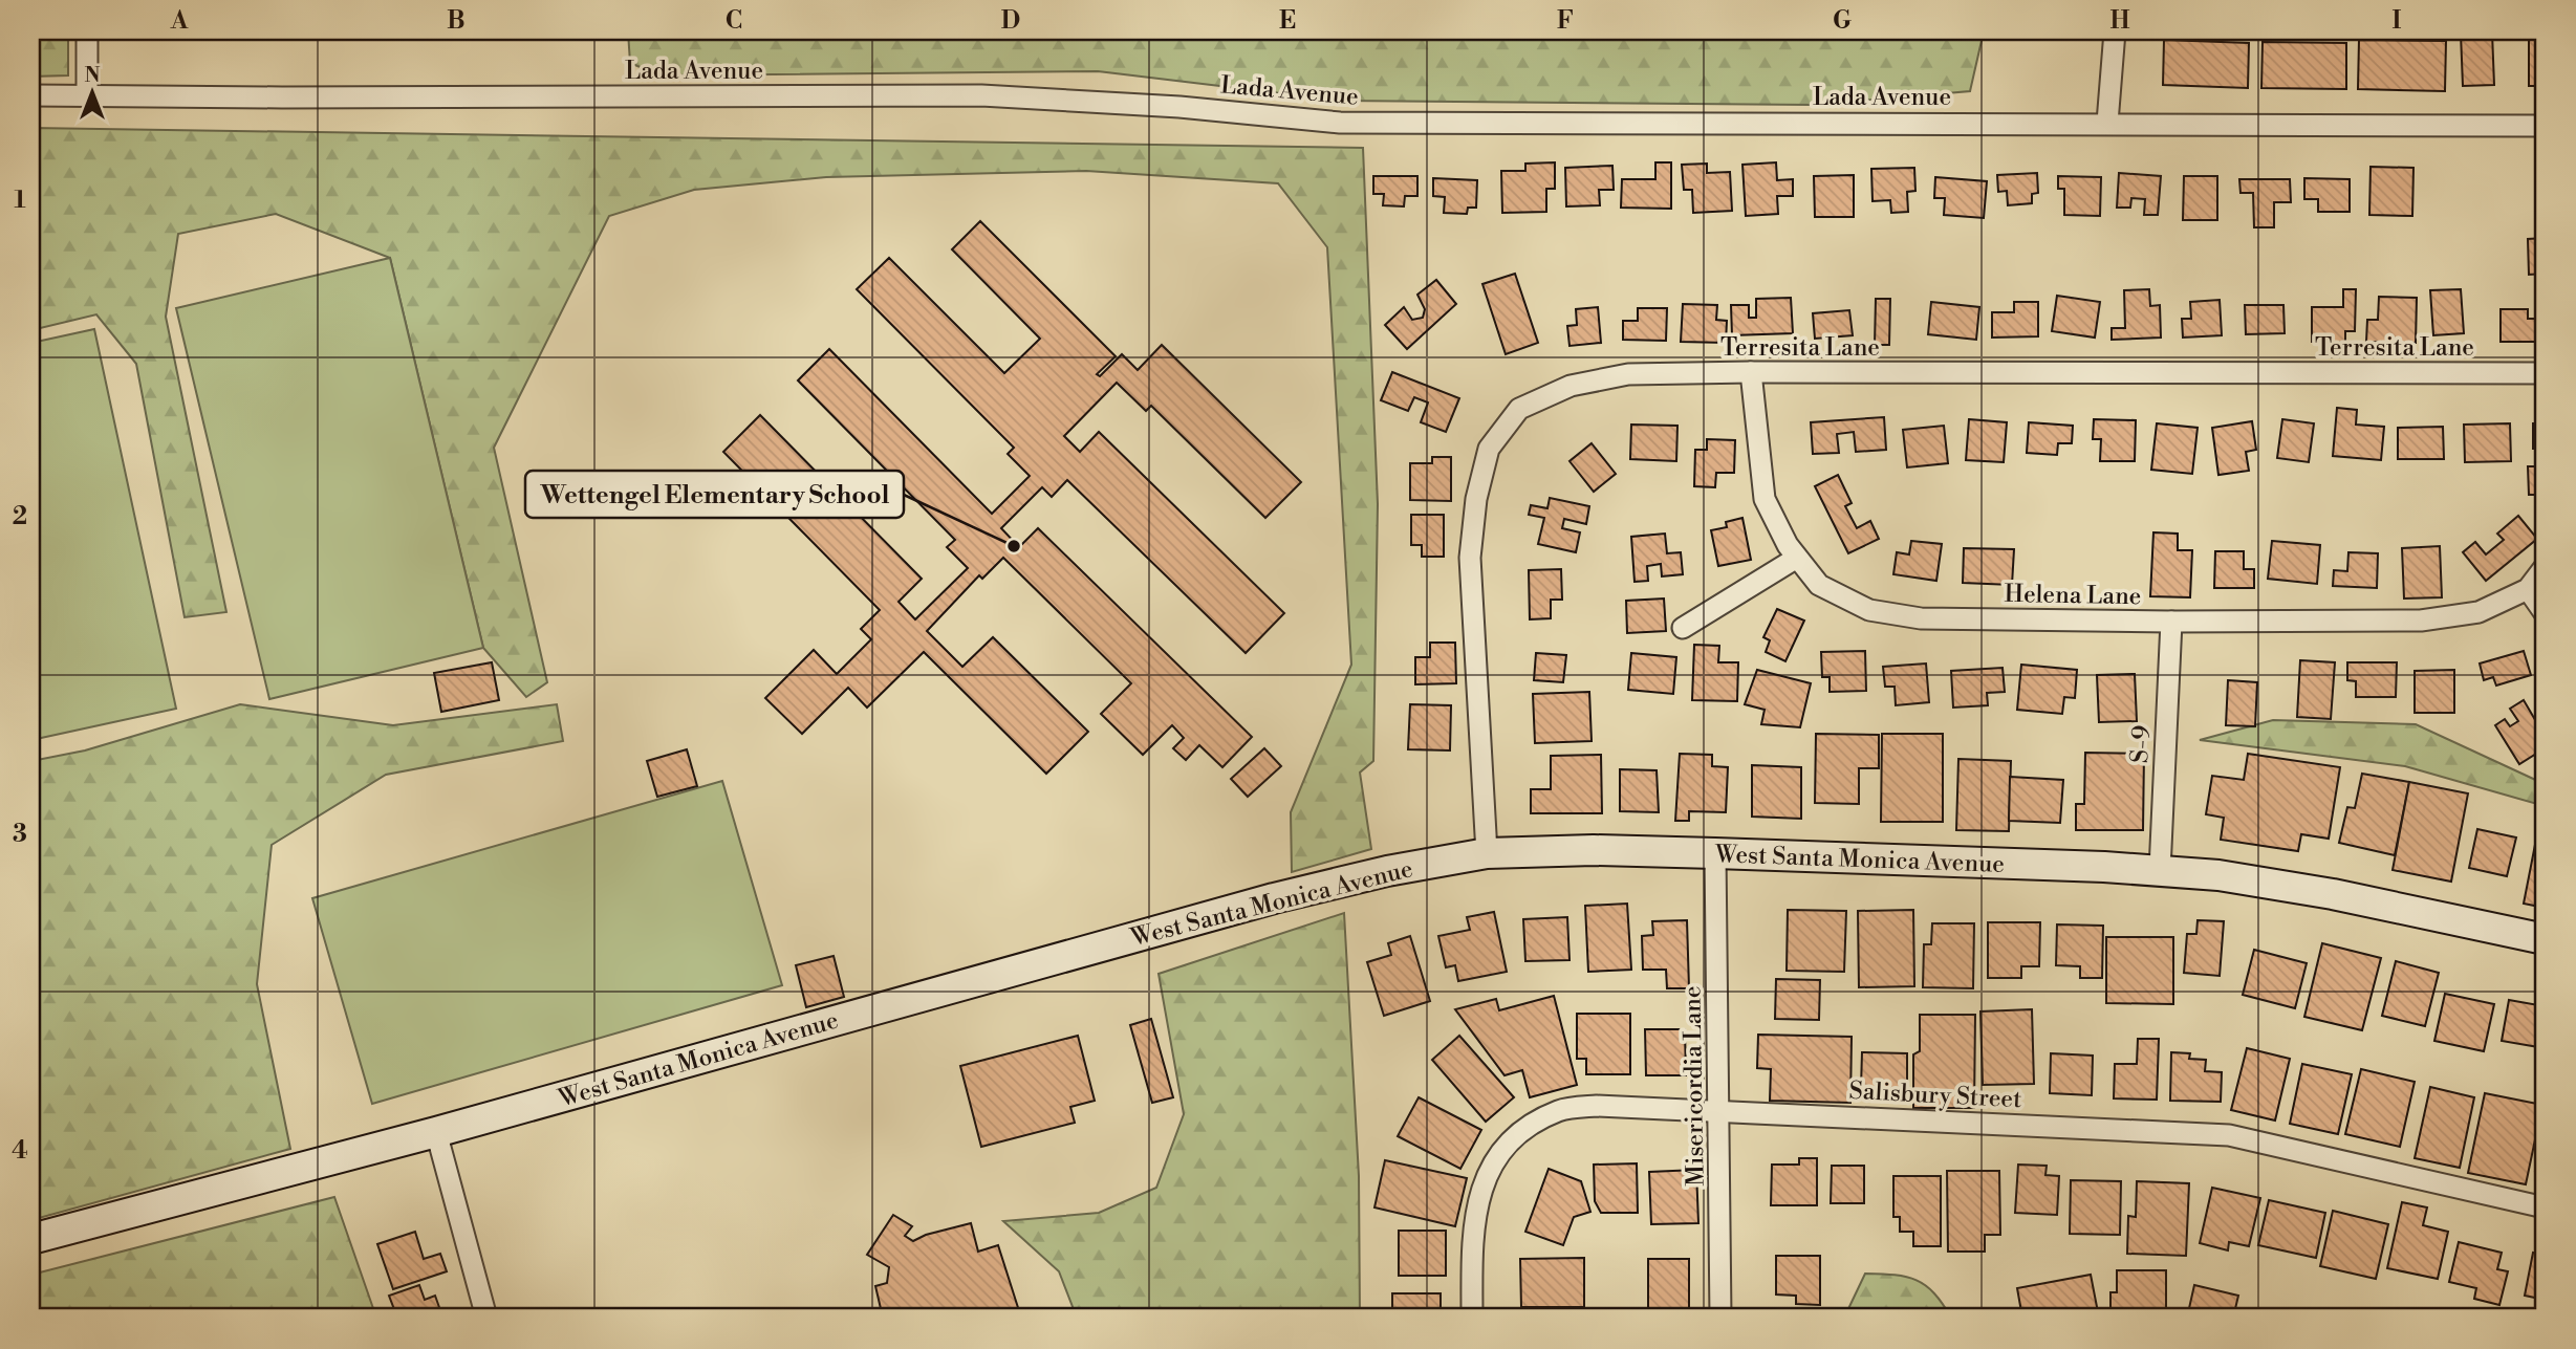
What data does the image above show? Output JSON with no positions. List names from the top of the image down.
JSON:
{
  "streets": {
    "main road": ["West Santa Monica Avenue"],
    "street": [
      "Lada Avenue",
      "Terresita Lane",
      "Helena Lane",
      "S-9",
      "Misericordia Lane",
      "Salisbury Street"
    ]
  },
  "crossings": [
    ["Terresita Lane", "Helena Lane"],
    ["Terresita Lane", "West Santa Monica Avenue"],
    ["Helena Lane", "S-9"],
    ["S-9", "West Santa Monica Avenue"],
    ["West Santa Monica Avenue", "Misericordia Lane"],
    ["Misericordia Lane", "Salisbury Street"]
  ],
  "places": ["Wettengel Elementary School"],
  "north": "top",
  "grid": {
    "columns": [
      "A",
      "B",
      "C",
      "D",
      "E",
      "F",
      "G",
      "H",
      "I"
    ],
    "rows": [
      "1",
      "2",
      "3",
      "4"
    ]
  }
}
